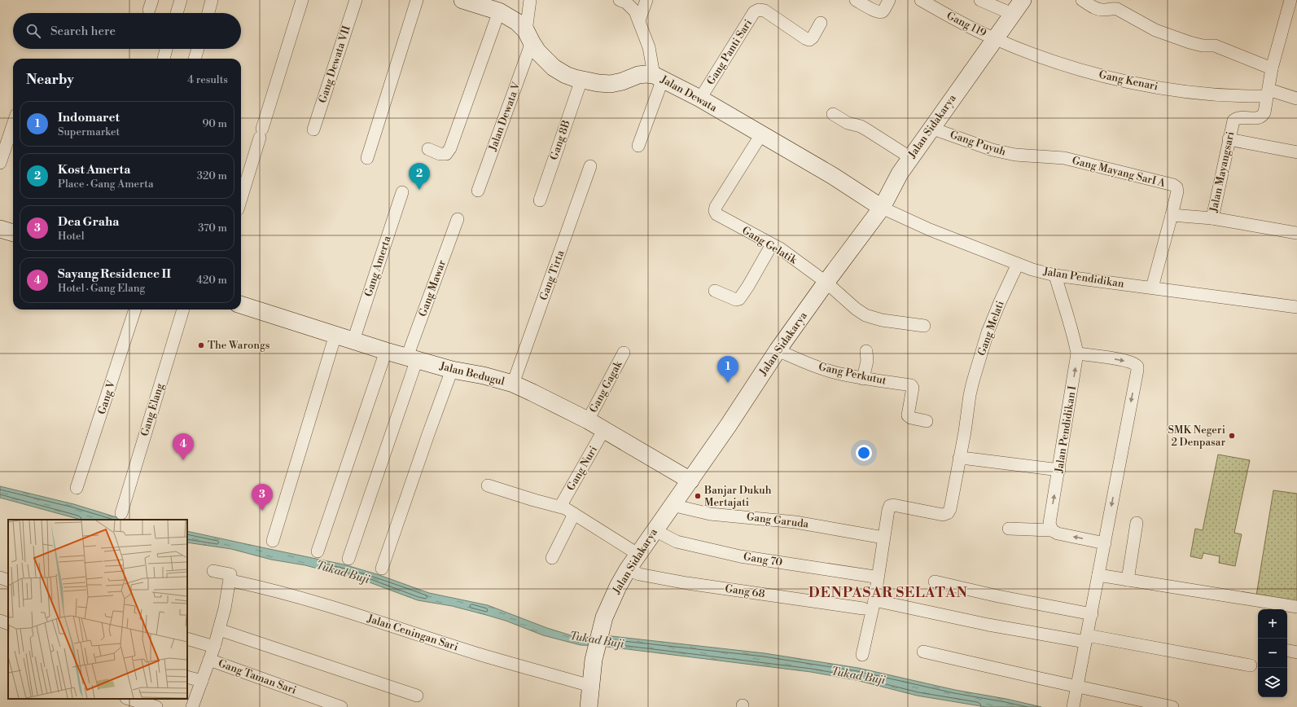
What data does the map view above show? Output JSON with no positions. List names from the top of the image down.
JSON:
{
  "streets": {
    "street": [
      "Gang 119",
      "Gang Panti Sari",
      "Gang Dewata VII",
      "Gang Kenari",
      "Jalan Dewata",
      "Jalan Dewata V",
      "Jalan Sidakarya",
      "Gang 8B",
      "Gang Puyuh",
      "Gang Mayang SarI A",
      "Jalan Mayangsari",
      "Gang Gelatik",
      "Gang Amerta",
      "Gang Tirta",
      "Jalan Pendidikan",
      "Gang Mawar",
      "Gang Melati",
      "Jalan Bedugul",
      "Gang Perkutut",
      "Gang Gagak",
      "Gang V",
      "Gang Elang",
      "Jalan Pendidikan I",
      "Gang Nuri",
      "Gang Garuda",
      "Gang 70",
      "Gang 68",
      "Jalan Ceningan Sari",
      "Gang Taman Sari"
    ]
  },
  "crossings": [
    ["Gang 119", "Gang Kenari"],
    ["Gang 119", "Jalan Sidakarya"],
    ["Gang Panti Sari", "Jalan Dewata"],
    ["Gang Kenari", "Jalan Sidakarya"],
    ["Gang Kenari", "Jalan Mayangsari"],
    ["Jalan Dewata", "Jalan Dewata V"],
    ["Jalan Dewata", "Jalan Sidakarya"],
    ["Jalan Dewata", "Gang 8B"],
    ["Jalan Dewata", "Gang Gelatik"],
    ["Jalan Dewata", "Jalan Pendidikan"],
    ["Jalan Sidakarya", "Gang Puyuh"],
    ["Jalan Sidakarya", "Gang Gelatik"],
    ["Jalan Sidakarya", "Jalan Pendidikan"],
    ["Jalan Sidakarya", "Jalan Bedugul"],
    ["Jalan Sidakarya", "Gang Perkutut"],
    ["Jalan Sidakarya", "Gang Garuda"],
    ["Jalan Sidakarya", "Gang 70"],
    ["Jalan Sidakarya", "Gang 68"],
    ["Jalan Sidakarya", "Jalan Ceningan Sari"],
    ["Gang Puyuh", "Gang Mayang SarI A"],
    ["Gang Mayang SarI A", "Jalan Mayangsari"],
    ["Gang Amerta", "Jalan Bedugul"],
    ["Gang Tirta", "Jalan Bedugul"],
    ["Jalan Pendidikan", "Gang Melati"],
    ["Jalan Pendidikan", "Jalan Pendidikan I"],
    ["Gang Mawar", "Jalan Bedugul"],
    ["Gang Melati", "Gang Garuda"],
    ["Jalan Bedugul", "Gang Gagak"],
    ["Jalan Bedugul", "Gang Nuri"]
  ],
  "one_way": ["Jalan Pendidikan I"],
  "districts": ["DENPASAR SELATAN"],
  "water": ["Tukad Buji"],
  "places": ["The Warongs", "SMK Negeri 2 Denpasar", "Banjar Dukuh Mertajati"],
  "page": {
    "search": "Search here",
    "heading": ["Nearby", "4 results"],
    "list": [
      {
        "mark": "1",
        "name": "Indomaret",
        "note": "Supermarket",
        "value": "90 m"
      },
      {
        "mark": "2",
        "name": "Kost Amerta",
        "note": "Place · Gang Amerta",
        "value": "320 m"
      },
      {
        "mark": "3",
        "name": "Dea Graha",
        "note": "Hotel",
        "value": "370 m"
      },
      {
        "mark": "4",
        "name": "Sayang Residence II",
        "note": "Hotel · Gang Elang",
        "value": "420 m"
      }
    ],
    "pins": [
      "2",
      "1",
      "4",
      "3"
    ],
    "map_buttons": ["+", "−"]
  }
}
